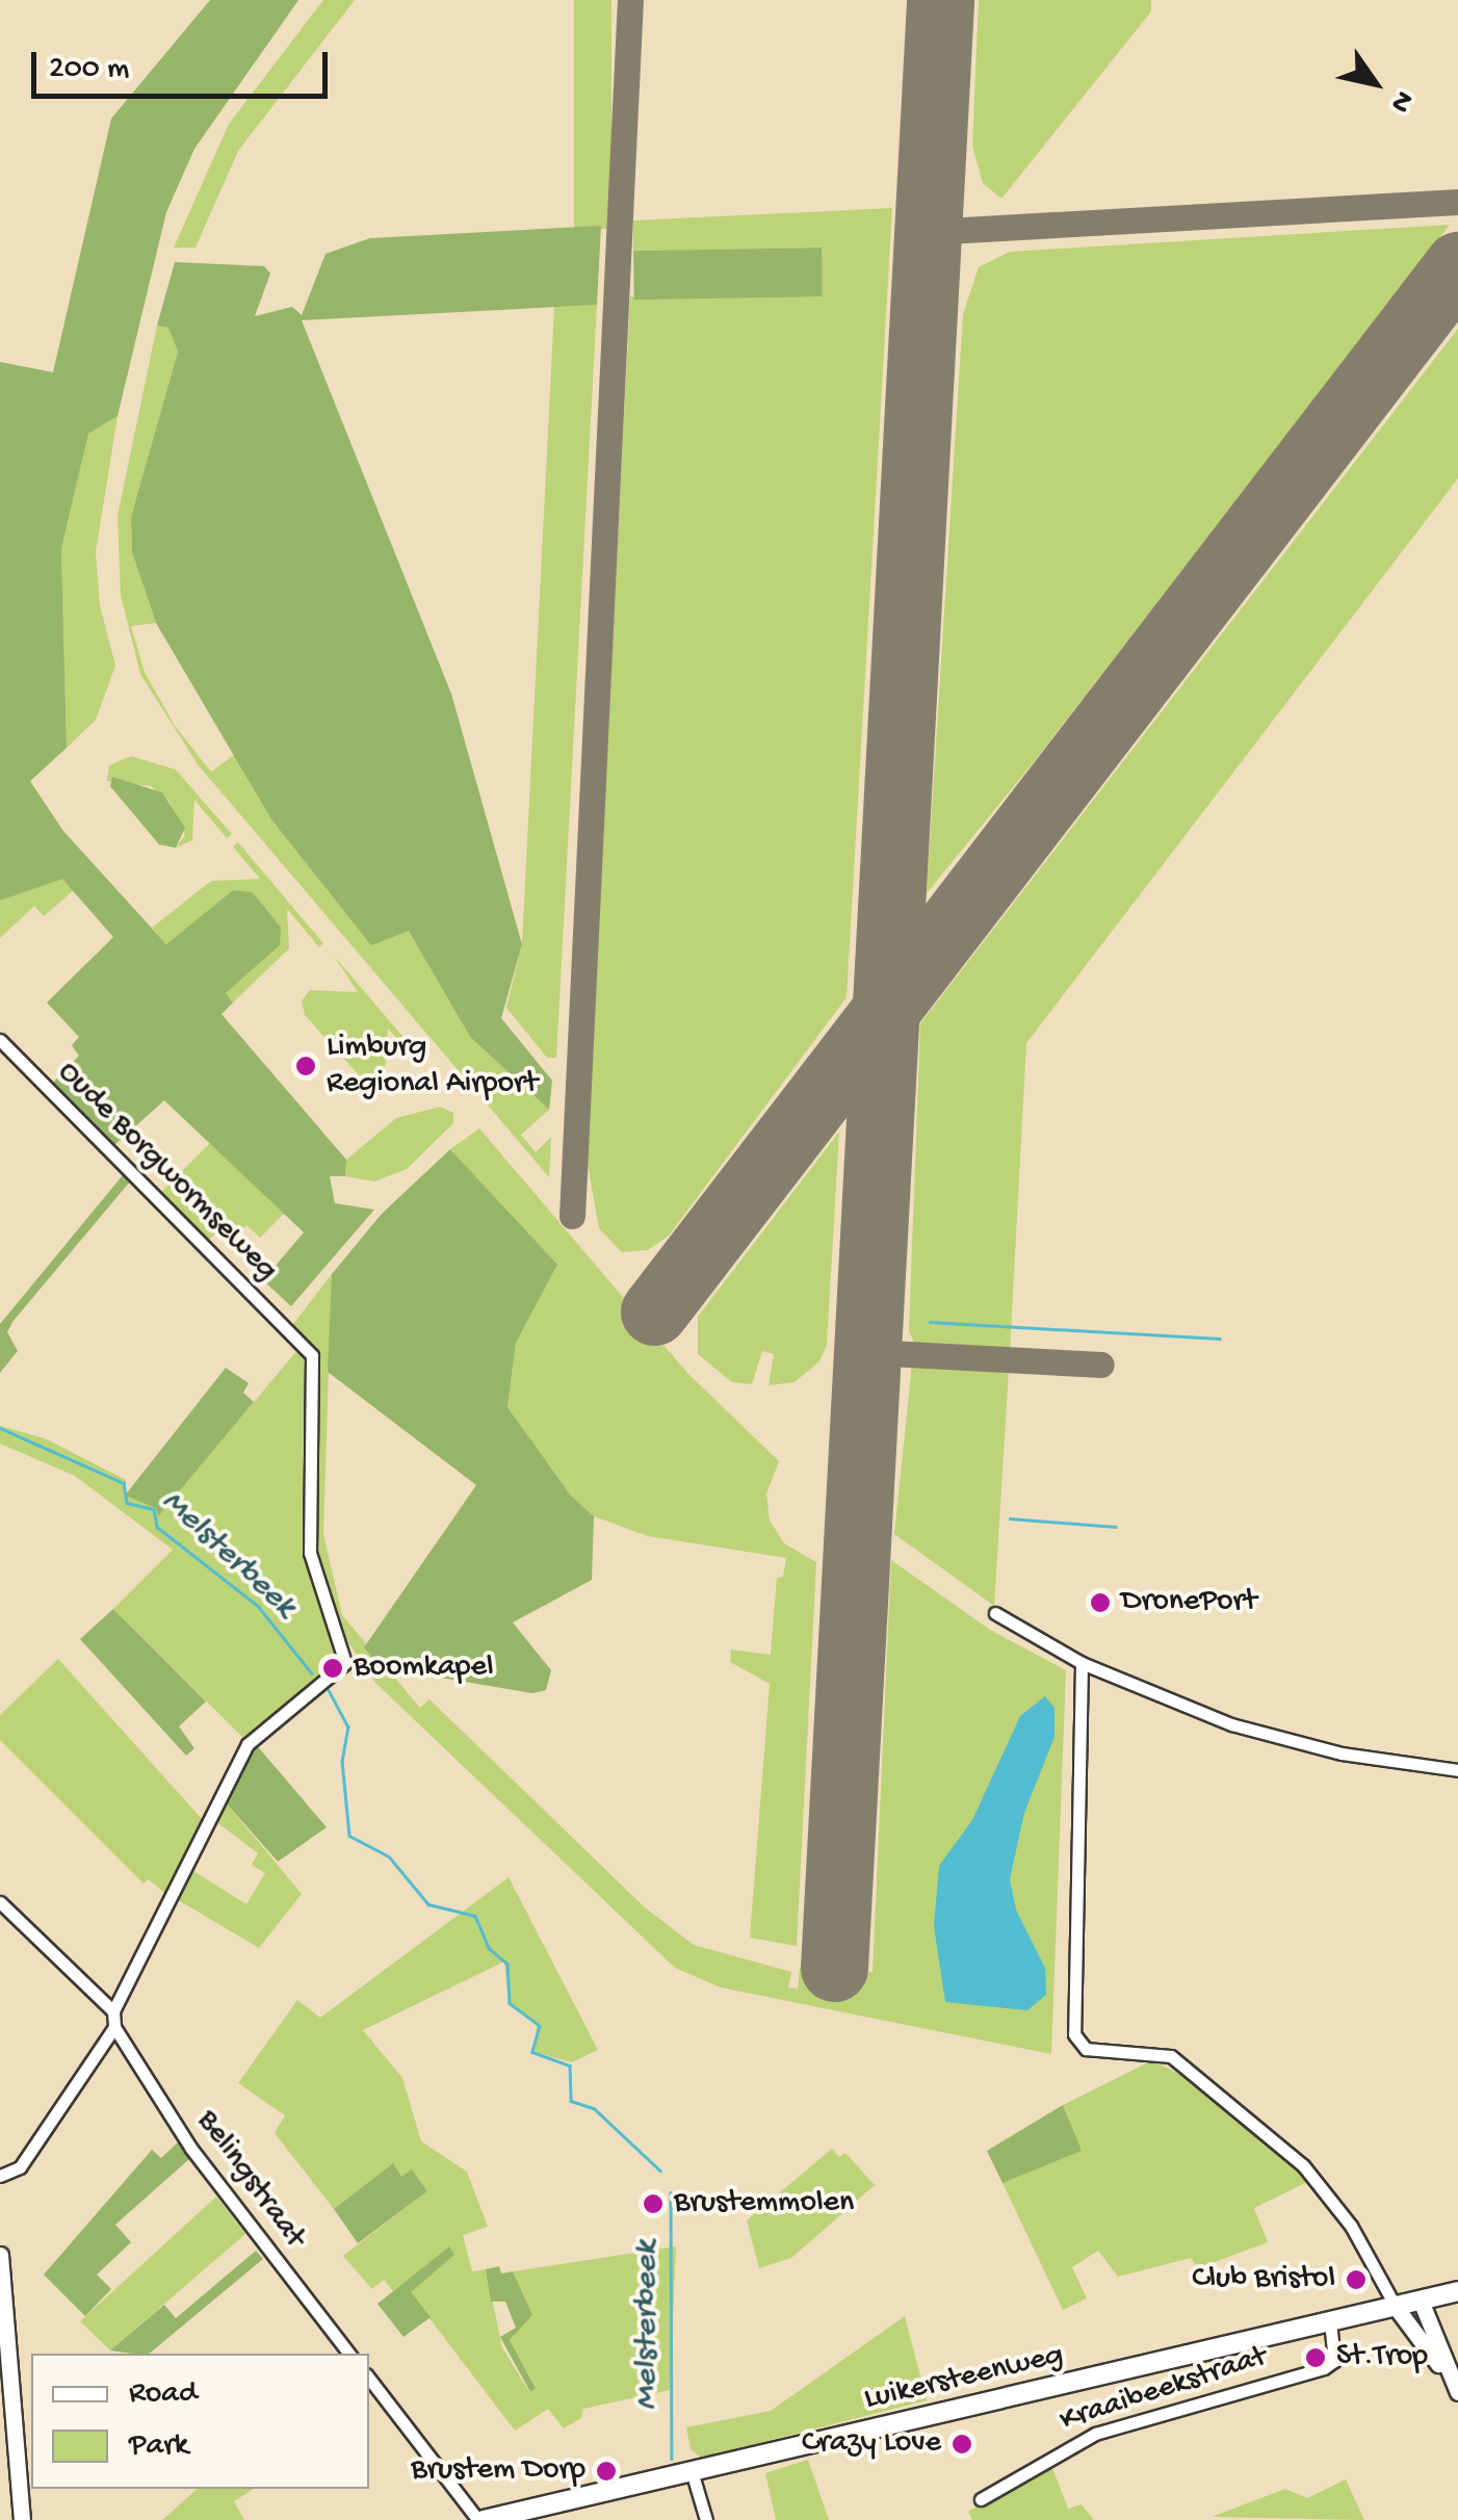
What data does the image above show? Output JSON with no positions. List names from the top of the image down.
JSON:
{
  "streets": {
    "main road": ["Luikersteenweg"],
    "street": ["Oude Borgwormseweg", "Belingstraat", "Kraaibeekstraat"]
  },
  "crossings": [
    ["Luikersteenweg", "Kraaibeekstraat"]
  ],
  "water": ["Melsterbeek"],
  "places": [
    "Limburg Regional Airport",
    "DronePort",
    "Boomkapel",
    "Brustemmolen",
    "Club Bristol",
    "St.Trop",
    "Crazy Love",
    "Brustem Dorp"
  ],
  "legend": ["Road", "Park"],
  "scale_bar": "200 m",
  "north": "bottom right"
}
